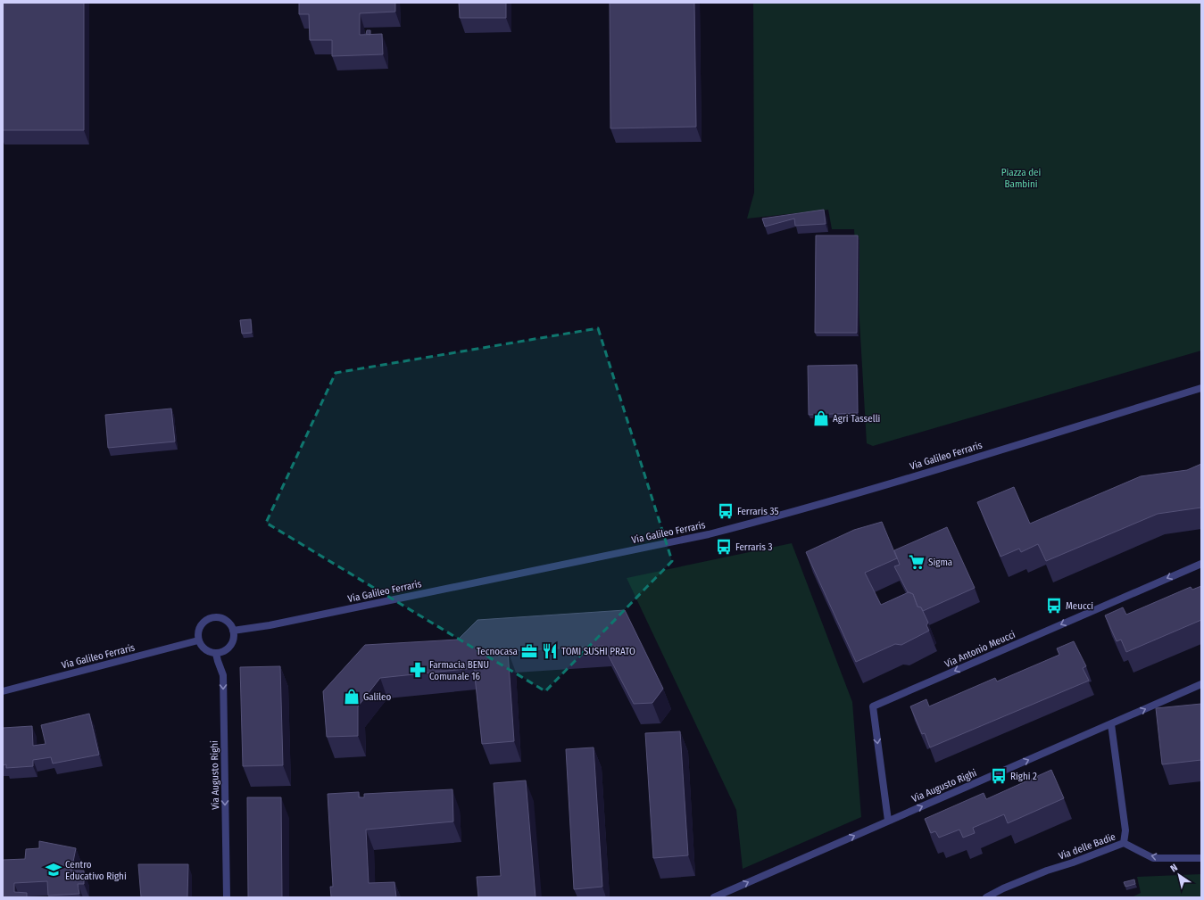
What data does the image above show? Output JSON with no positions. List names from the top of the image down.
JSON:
{
  "streets": {
    "street": [
      "Via Galileo Ferraris",
      "Via Antonio Meucci",
      "Via Augusto Righi",
      "Via delle Badie"
    ]
  },
  "crossings": [
    ["Via Galileo Ferraris", "Via Augusto Righi"],
    ["Via Antonio Meucci", "Via Augusto Righi"],
    ["Via Augusto Righi", "Via delle Badie"]
  ],
  "one_way": ["Via Antonio Meucci"],
  "parks": ["Piazza dei Bambini"],
  "places": {
    "shop": ["Agri Tasselli", "Galileo"],
    "bus stop": [
      "Ferraris 35",
      "Ferraris 3",
      "Meucci",
      "Righi 2"
    ],
    "supermarket": ["Sigma"],
    "office": ["Tecnocasa"],
    "restaurant": ["TOMI SUSHI PRATO"],
    "pharmacy": ["Farmacia BENU Comunale 16"],
    "school or university": ["Centro Educativo Righi"]
  },
  "north": "top left"
}
